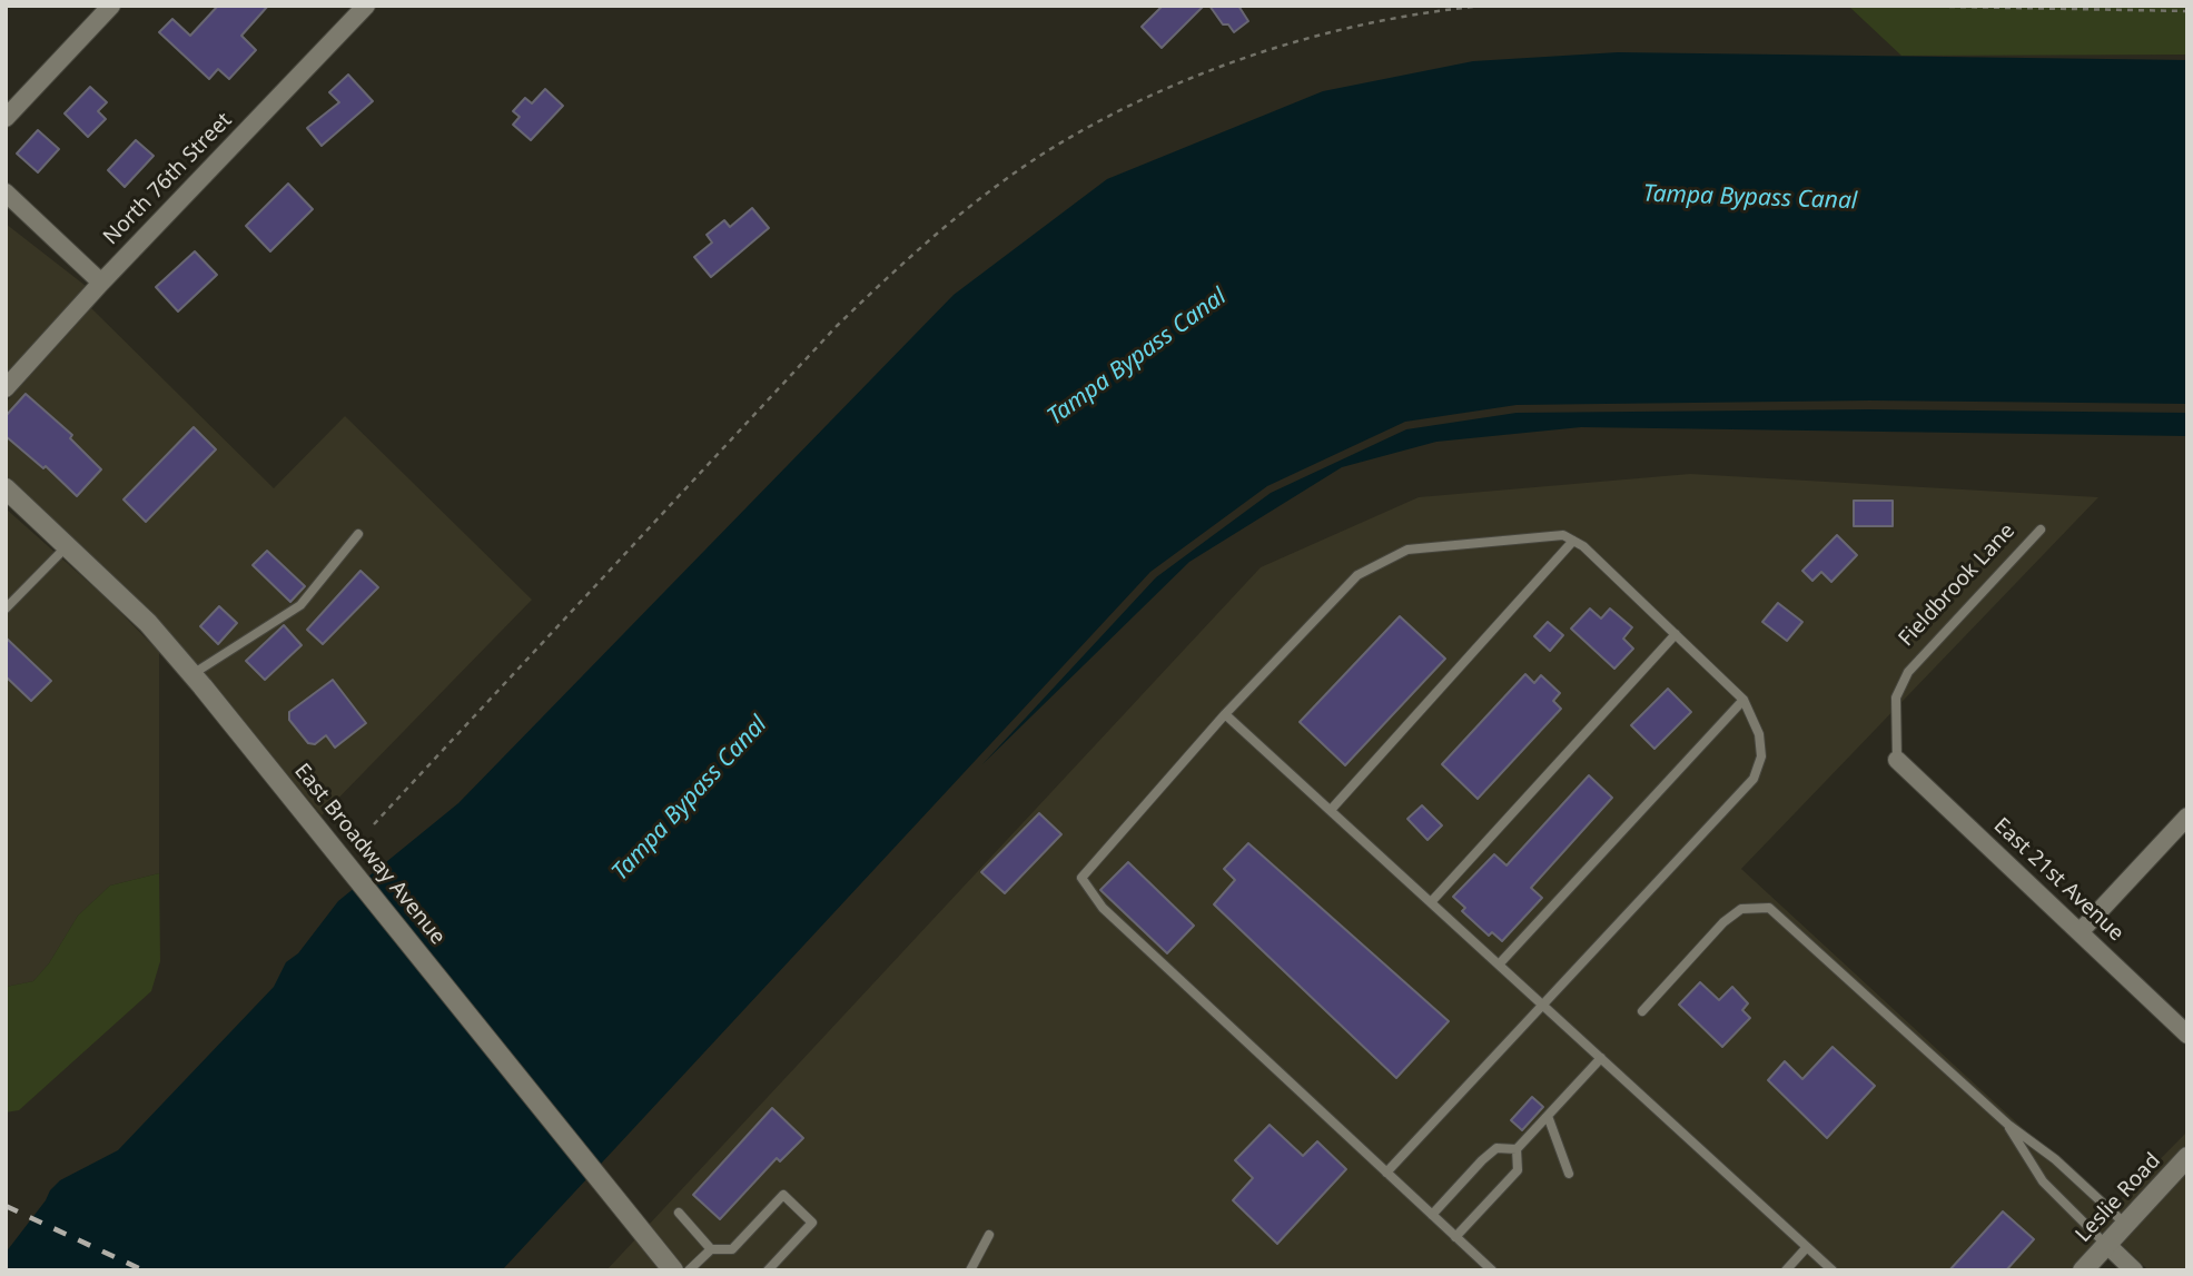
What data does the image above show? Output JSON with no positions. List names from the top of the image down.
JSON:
{
  "streets": {
    "main road": ["East Broadway Avenue", "Leslie Road"],
    "street": ["North 76th Street", "East 21st Avenue"],
    "lane": ["Fieldbrook Lane"]
  },
  "crossings": [
    ["Fieldbrook Lane", "East 21st Avenue"]
  ],
  "water": ["Tampa Bypass Canal"]
}
